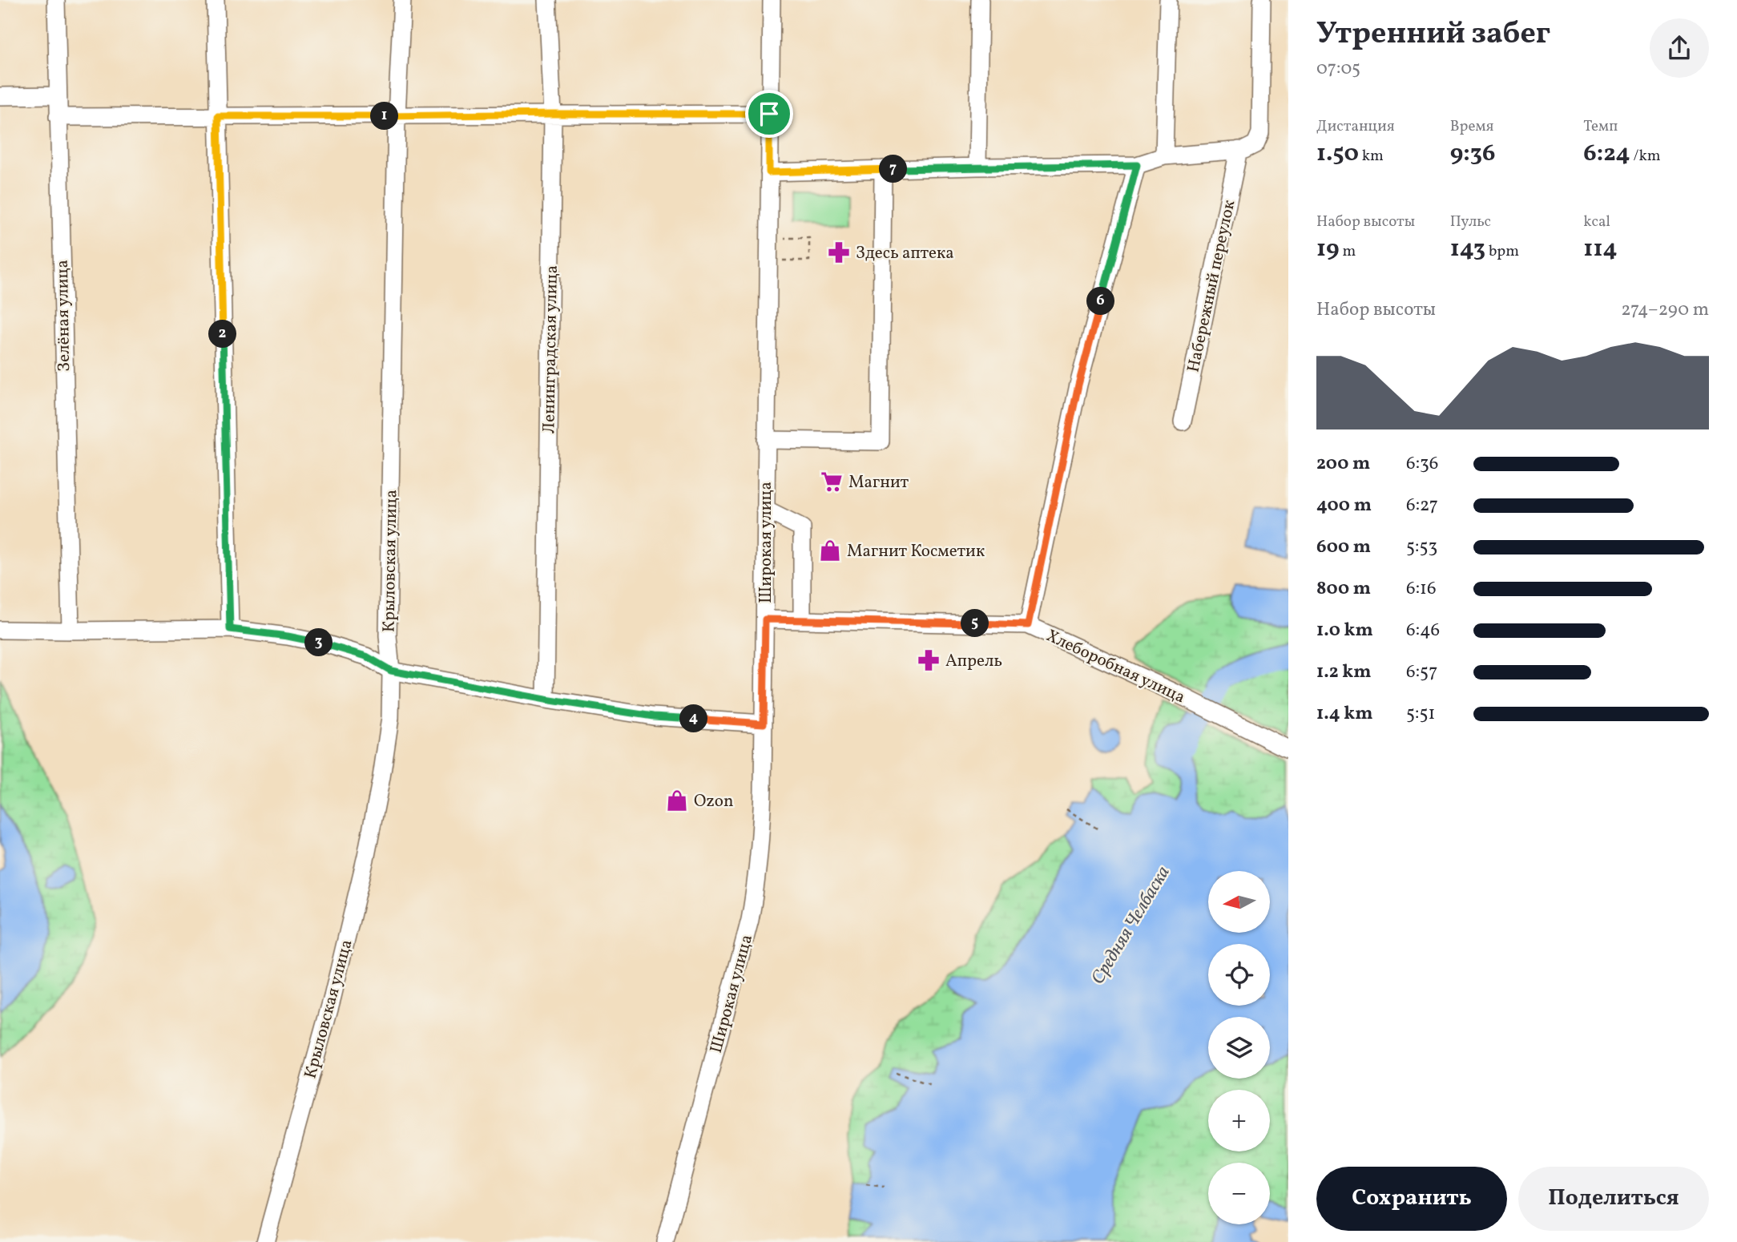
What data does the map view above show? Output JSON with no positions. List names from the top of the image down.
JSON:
{
  "streets": {
    "street": [
      "Набережный переулок",
      "Зелёная улица",
      "Ленинградская улица",
      "Широкая улица",
      "Крыловская улица",
      "Хлеборобная улица"
    ]
  },
  "crossings": [
    ["Широкая улица", "Хлеборобная улица"]
  ],
  "water": ["Средняя Челбаска"],
  "places": {
    "pharmacy": ["Здесь аптека", "Апрель"],
    "supermarket": ["Магнит"],
    "shop": ["Магнит Косметик", "Ozon"]
  },
  "north": "left",
  "page": {
    "heading": ["Утренний забег", "07:05"],
    "stats": [
      ["Дистанция", "1.50 km"],
      ["Время", "9:36"],
      ["Темп", "6:24 /km"],
      ["Набор высоты", "19 m"],
      ["Пульс", "143 bpm"],
      ["kcal", "114"]
    ],
    "pins": [
      "1",
      "7",
      "6",
      "2",
      "5",
      "3",
      "4"
    ],
    "chart": ["Набор высоты", "274–290 m"],
    "list": [
      {
        "name": "200 m",
        "note": "6:36"
      },
      {
        "name": "400 m",
        "note": "6:27"
      },
      {
        "name": "600 m",
        "note": "5:53"
      },
      {
        "name": "800 m",
        "note": "6:16"
      },
      {
        "name": "1.0 km",
        "note": "6:46"
      },
      {
        "name": "1.2 km",
        "note": "6:57"
      },
      {
        "name": "1.4 km",
        "note": "5:51"
      }
    ],
    "map_buttons": ["+", "−"],
    "buttons": ["Сохранить", "Поделиться"]
  }
}
